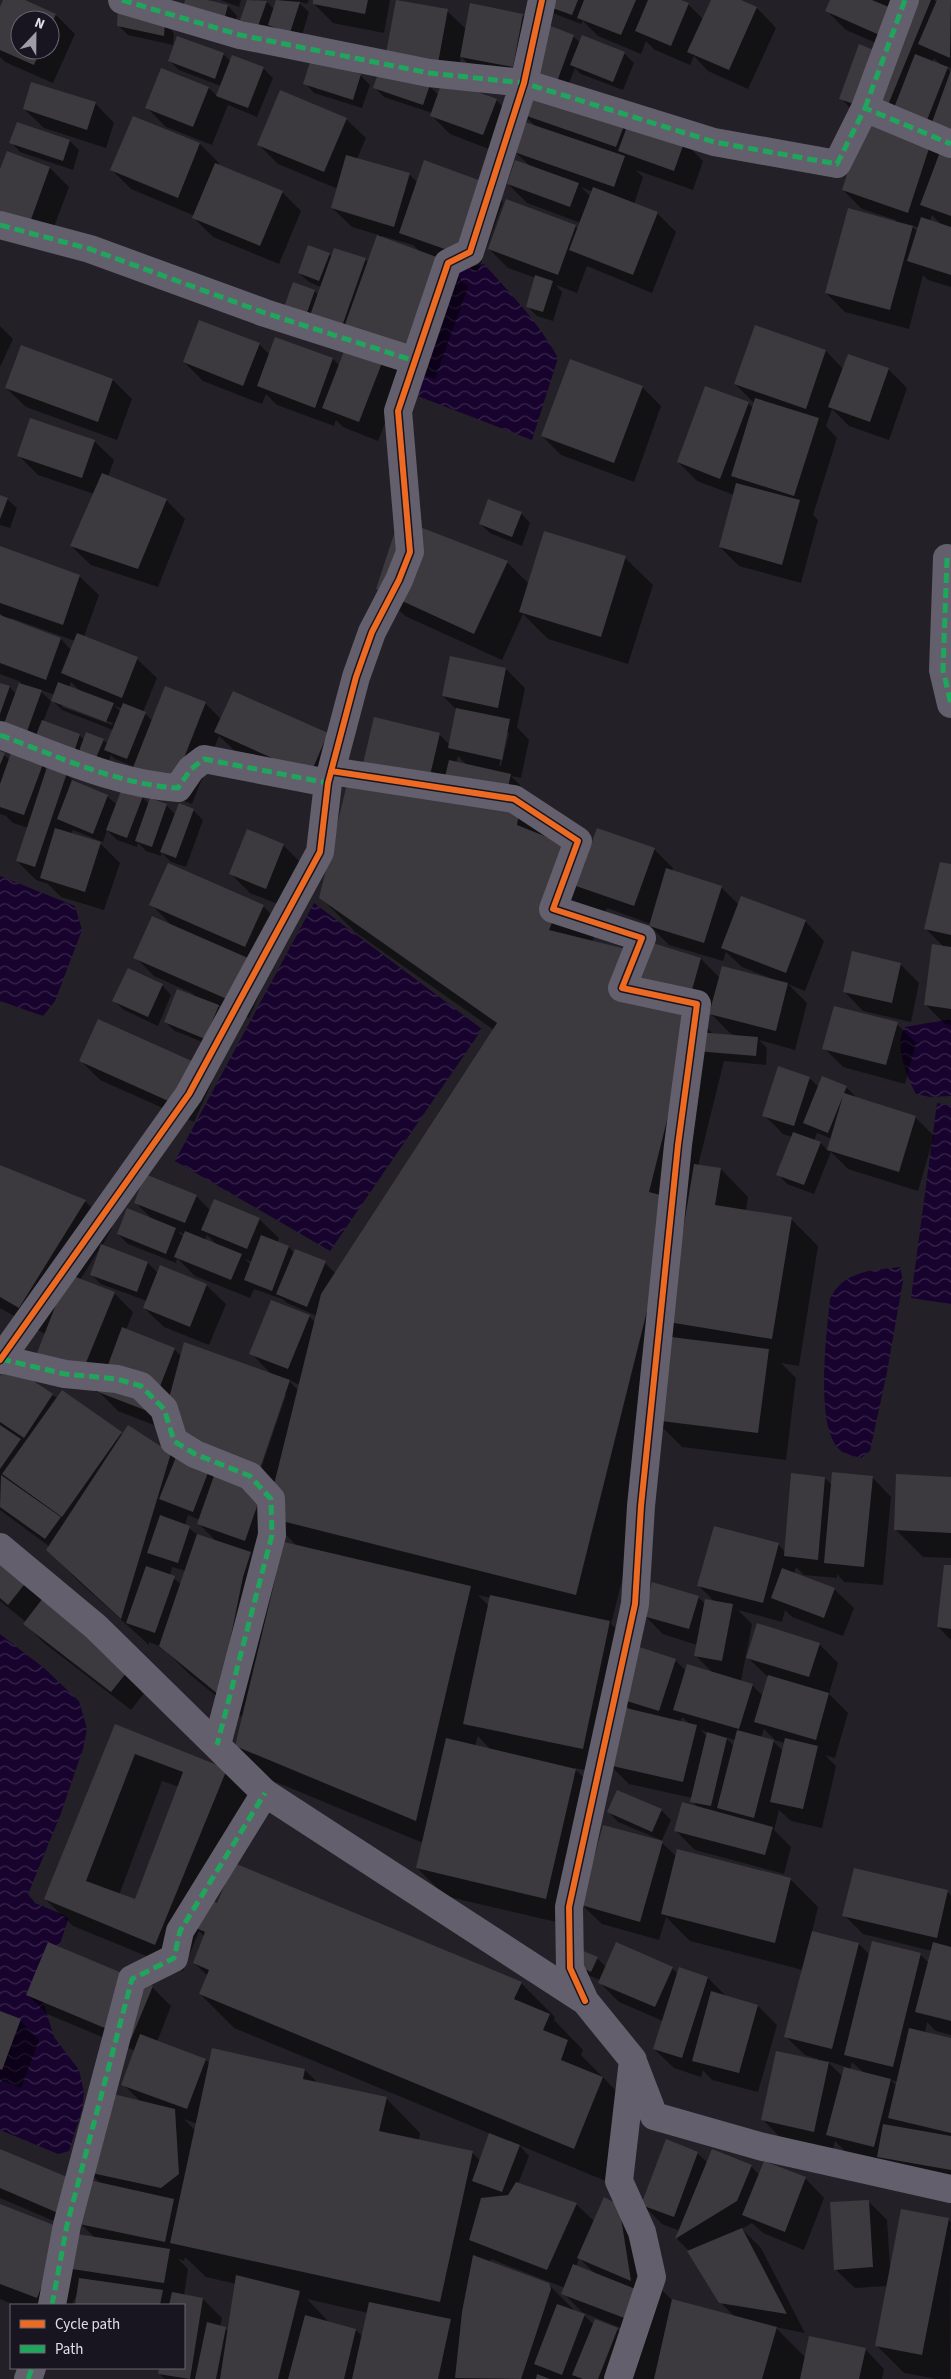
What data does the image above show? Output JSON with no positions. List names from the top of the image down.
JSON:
{
  "legend": ["Cycle path", "Path"],
  "north": "top"
}
